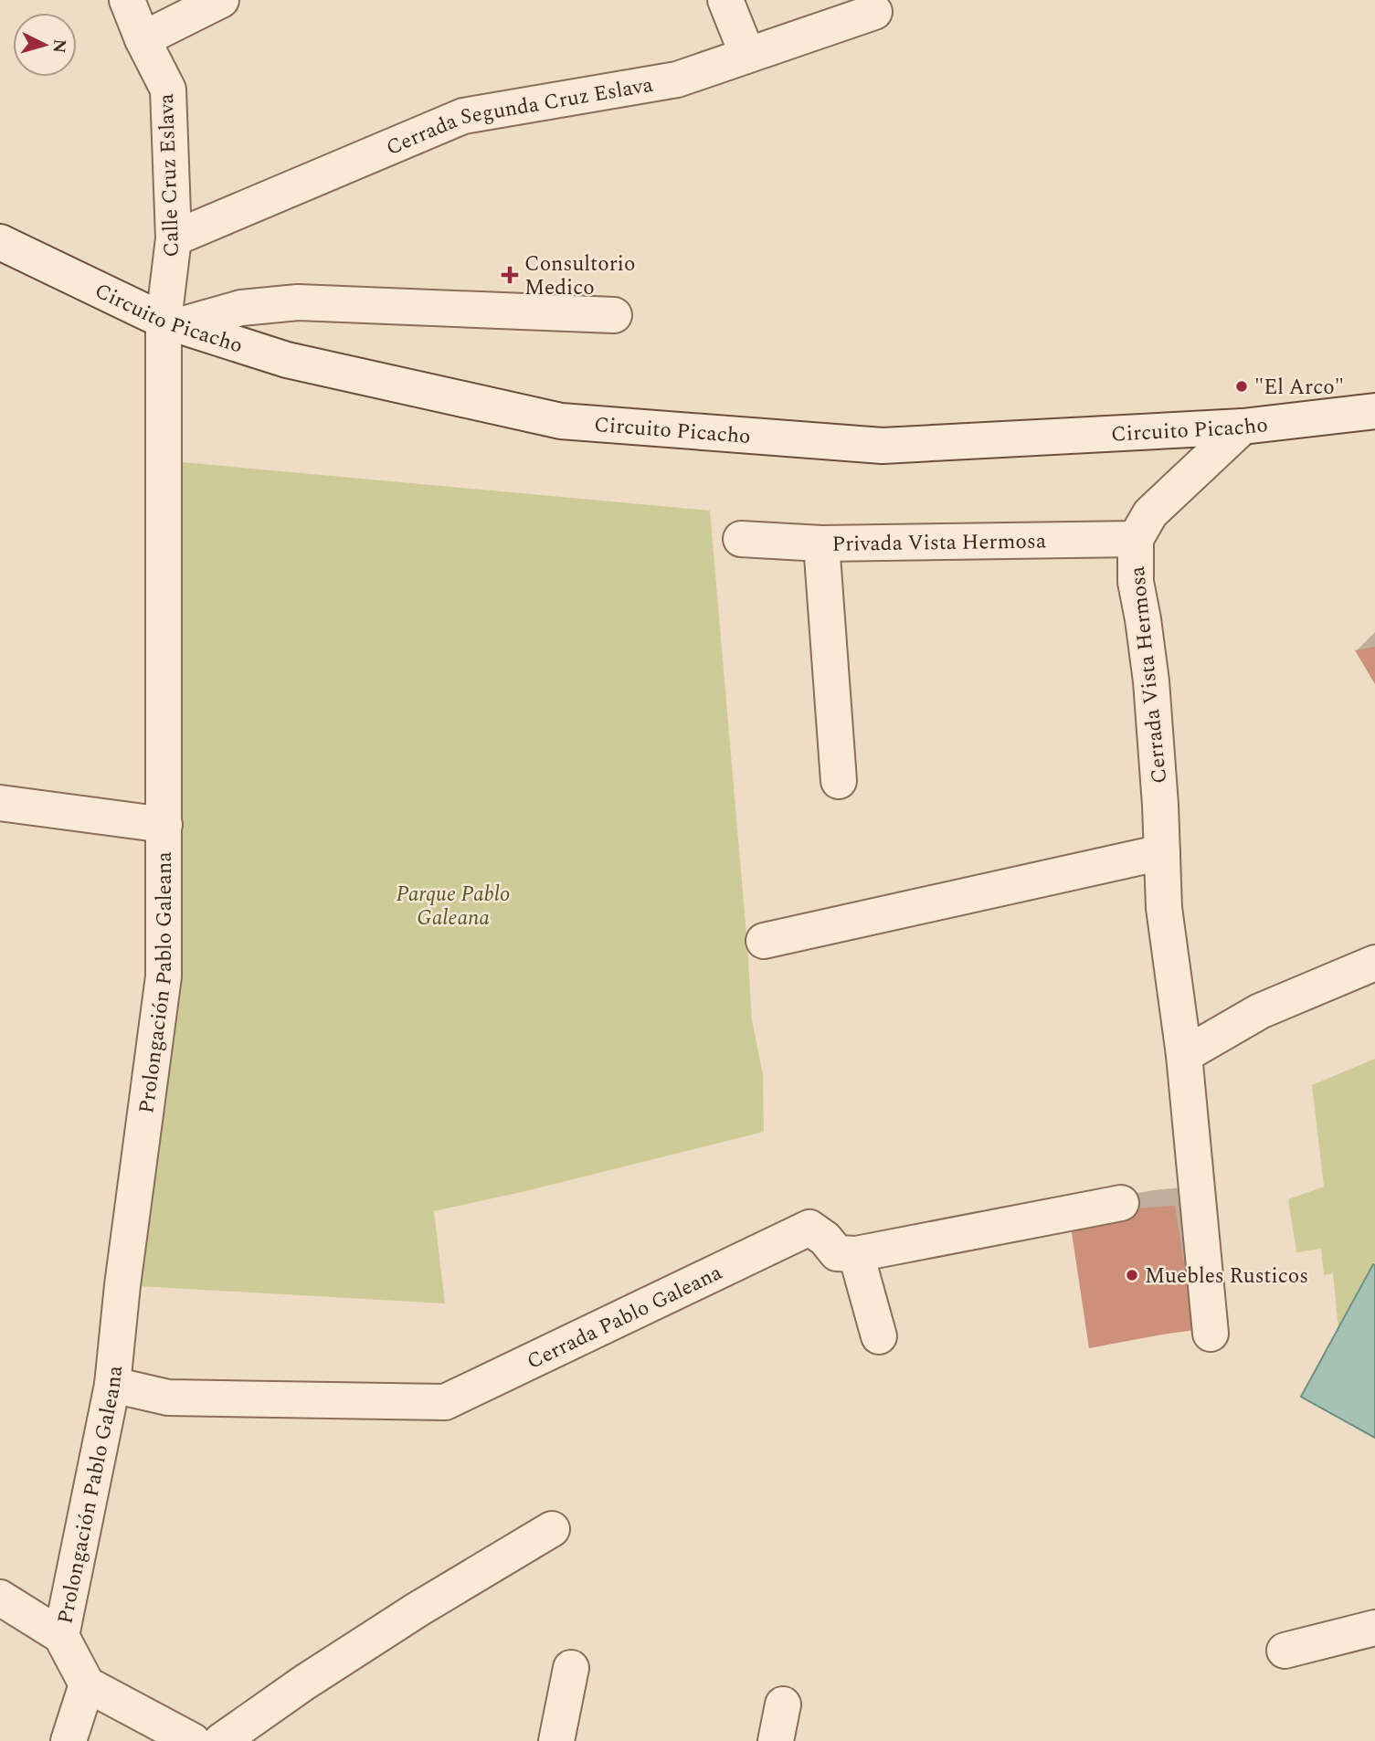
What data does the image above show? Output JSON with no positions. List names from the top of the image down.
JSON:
{
  "streets": {
    "street": [
      "Cerrada Segunda Cruz Eslava",
      "Calle Cruz Eslava",
      "Circuito Picacho",
      "Privada Vista Hermosa",
      "Cerrada Vista Hermosa",
      "Prolongación Pablo Galeana",
      "Cerrada Pablo Galeana"
    ]
  },
  "crossings": [
    ["Cerrada Segunda Cruz Eslava", "Calle Cruz Eslava"],
    ["Calle Cruz Eslava", "Circuito Picacho"],
    ["Calle Cruz Eslava", "Prolongación Pablo Galeana"],
    ["Circuito Picacho", "Cerrada Vista Hermosa"],
    ["Circuito Picacho", "Prolongación Pablo Galeana"],
    ["Privada Vista Hermosa", "Cerrada Vista Hermosa"],
    ["Prolongación Pablo Galeana", "Cerrada Pablo Galeana"]
  ],
  "parks": ["Parque Pablo Galeana"],
  "places": {
    "health": ["Consultorio Medico"],
    "other": ["\"El Arco\"", "Muebles Rusticos"]
  },
  "north": "right"
}
